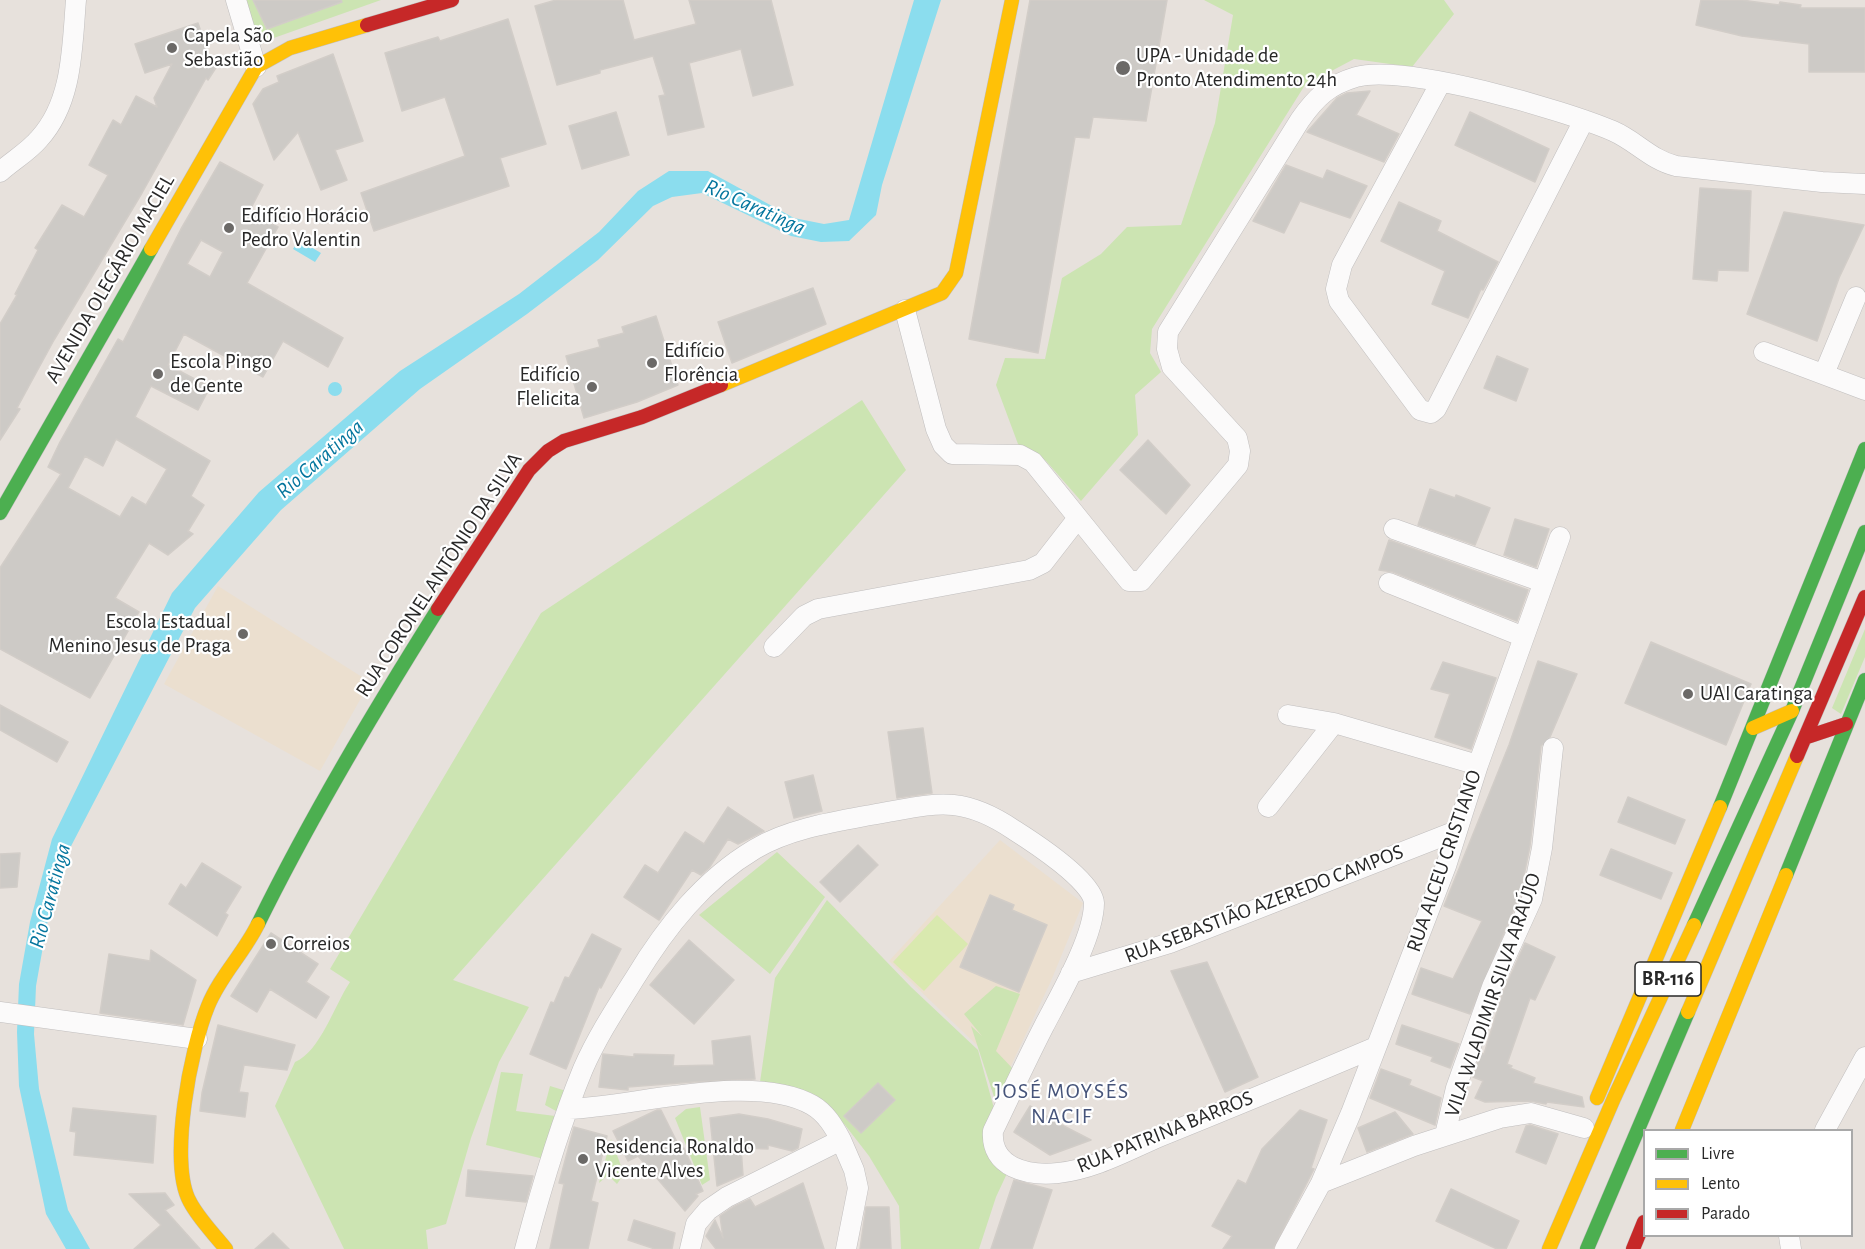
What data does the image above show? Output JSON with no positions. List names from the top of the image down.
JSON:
{
  "streets": {
    "main road": ["AVENIDA OLEGÁRIO MACIEL", "RUA CORONEL ANTÔNIO DA SILVA", "BR-116"],
    "street": [
      "RUA ALCEU CRISTIANO",
      "RUA SEBASTIÃO AZEREDO CAMPOS",
      "VILA WLADIMIR SILVA ARAÚJO",
      "RUA PATRINA BARROS"
    ]
  },
  "crossings": [
    ["RUA ALCEU CRISTIANO", "RUA SEBASTIÃO AZEREDO CAMPOS"],
    ["RUA ALCEU CRISTIANO", "RUA PATRINA BARROS"],
    ["RUA SEBASTIÃO AZEREDO CAMPOS", "RUA PATRINA BARROS"]
  ],
  "districts": ["JOSÉ MOYSÉS NACIF"],
  "water": ["Rio Caratinga"],
  "places": [
    "Capela São Sebastião",
    "UPA - Unidade de Pronto Atendimento 24h",
    "Edifício Horácio Pedro Valentin",
    "Edifício Florência",
    "Escola Pingo de Gente",
    "Edifício Flelicita",
    "Escola Estadual Menino Jesus de Praga",
    "UAI Caratinga",
    "Correios",
    "Residencia Ronaldo Vicente Alves"
  ],
  "legend": ["Livre", "Lento", "Parado"]
}
